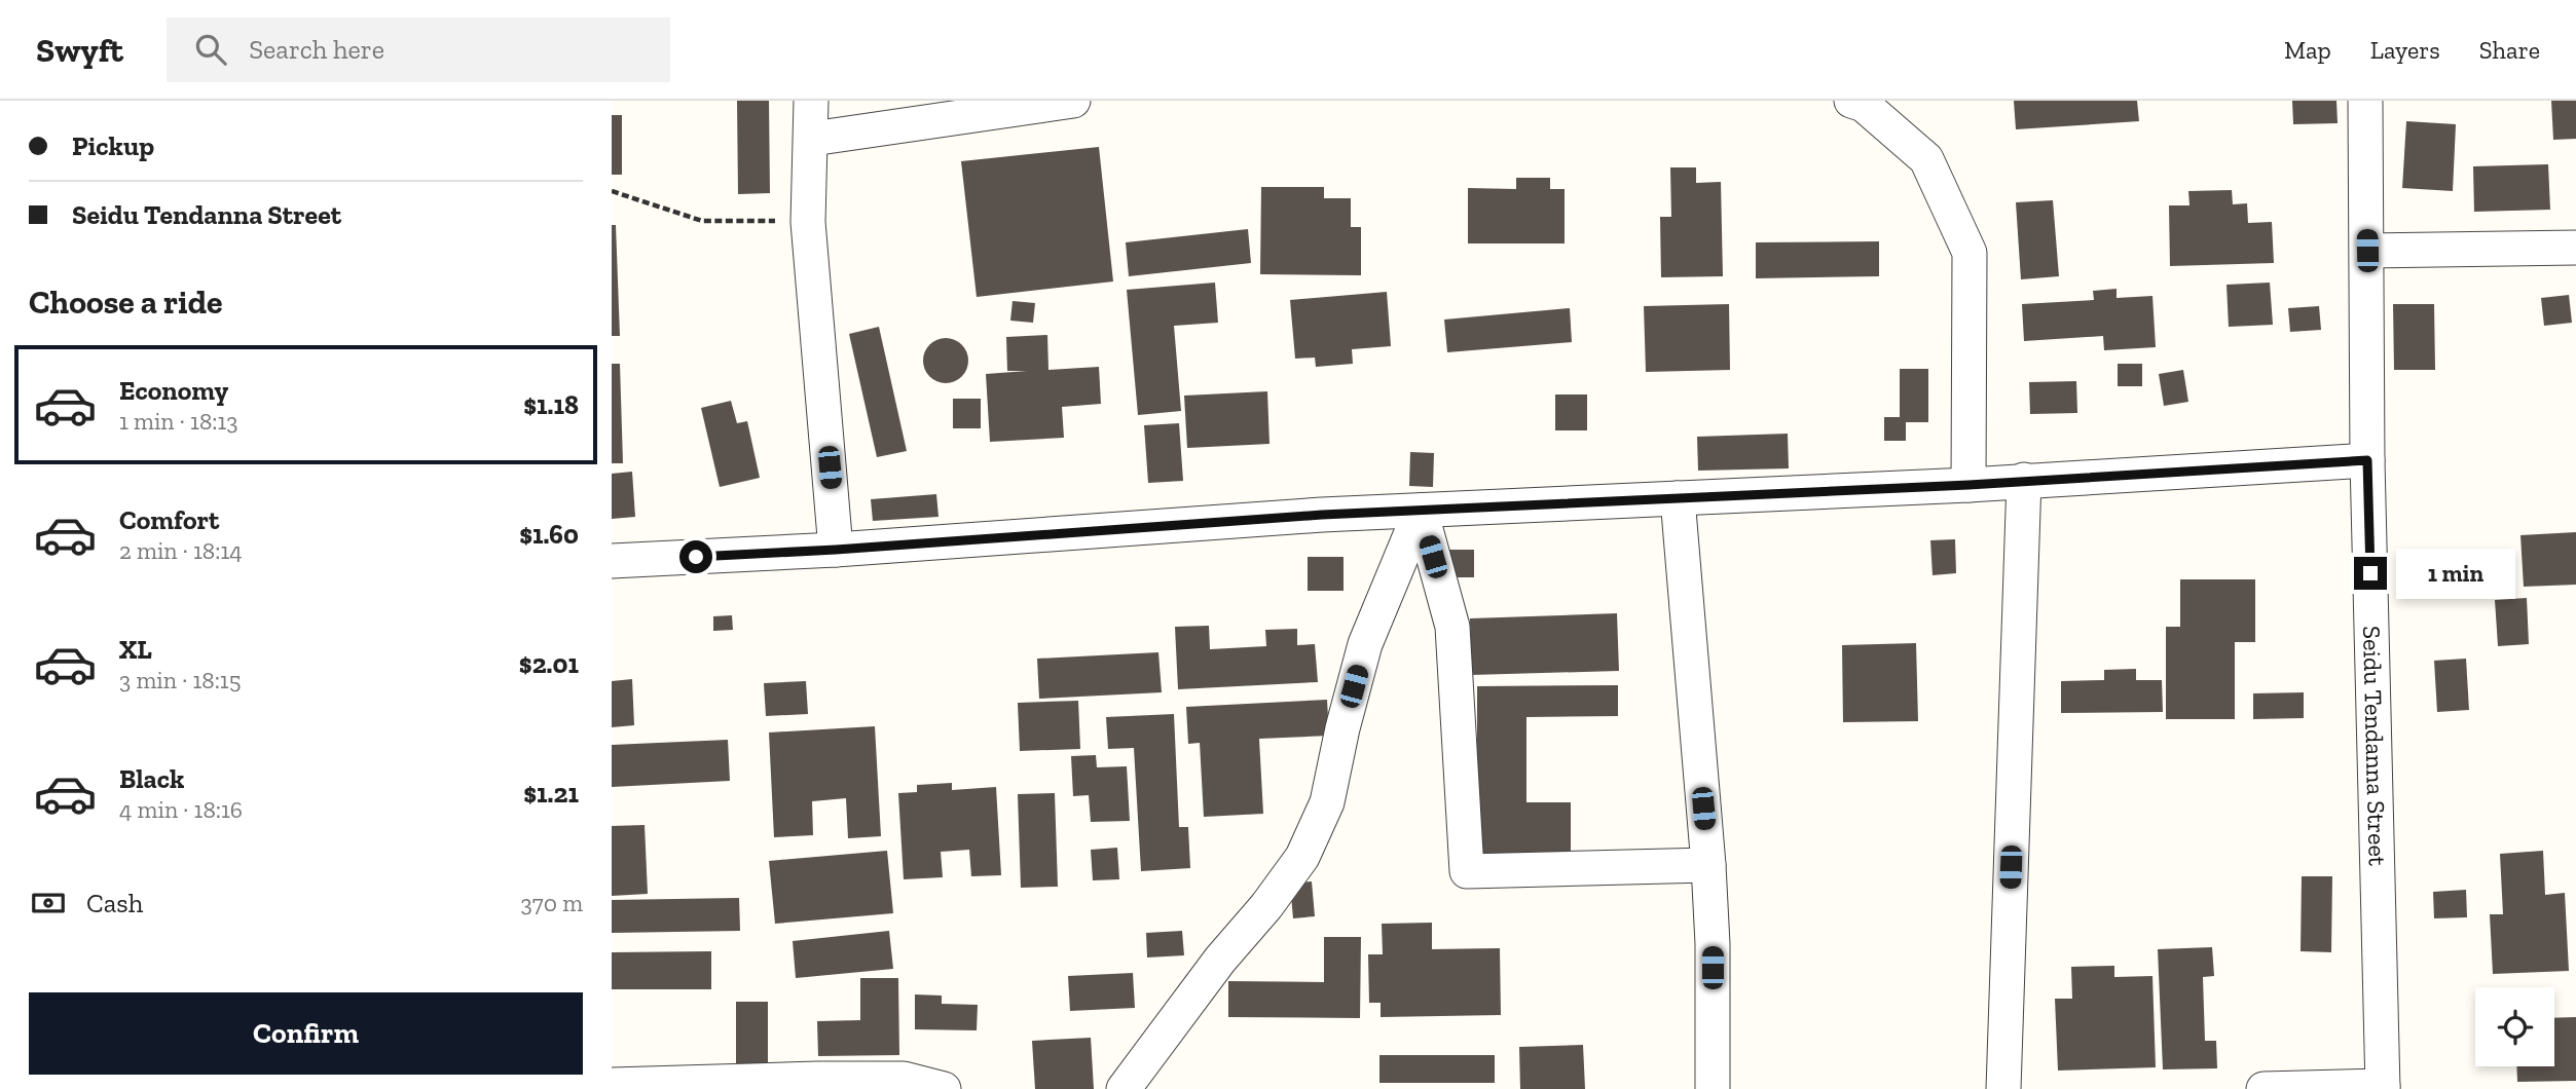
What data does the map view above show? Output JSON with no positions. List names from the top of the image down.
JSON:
{
  "streets": {
    "street": ["Seidu Tendanna Street"]
  },
  "page": {
    "header": "Swyft",
    "search": "Search here",
    "nav": ["Map", "Layers", "Share"],
    "banner": ["Pickup", "Seidu Tendanna Street"],
    "heading": "Choose a ride",
    "list": [
      {
        "name": "Economy",
        "note": "1 min · 18:13",
        "value": "$1.18"
      },
      {
        "name": "Comfort",
        "note": "2 min · 18:14",
        "value": "$1.60"
      },
      {
        "name": "XL",
        "note": "3 min · 18:15",
        "value": "$2.01"
      },
      {
        "name": "Black",
        "note": "4 min · 18:16",
        "value": "$1.21"
      }
    ],
    "bubble": "1 min",
    "pay": ["Cash", "370 m"],
    "buttons": "Confirm"
  }
}
